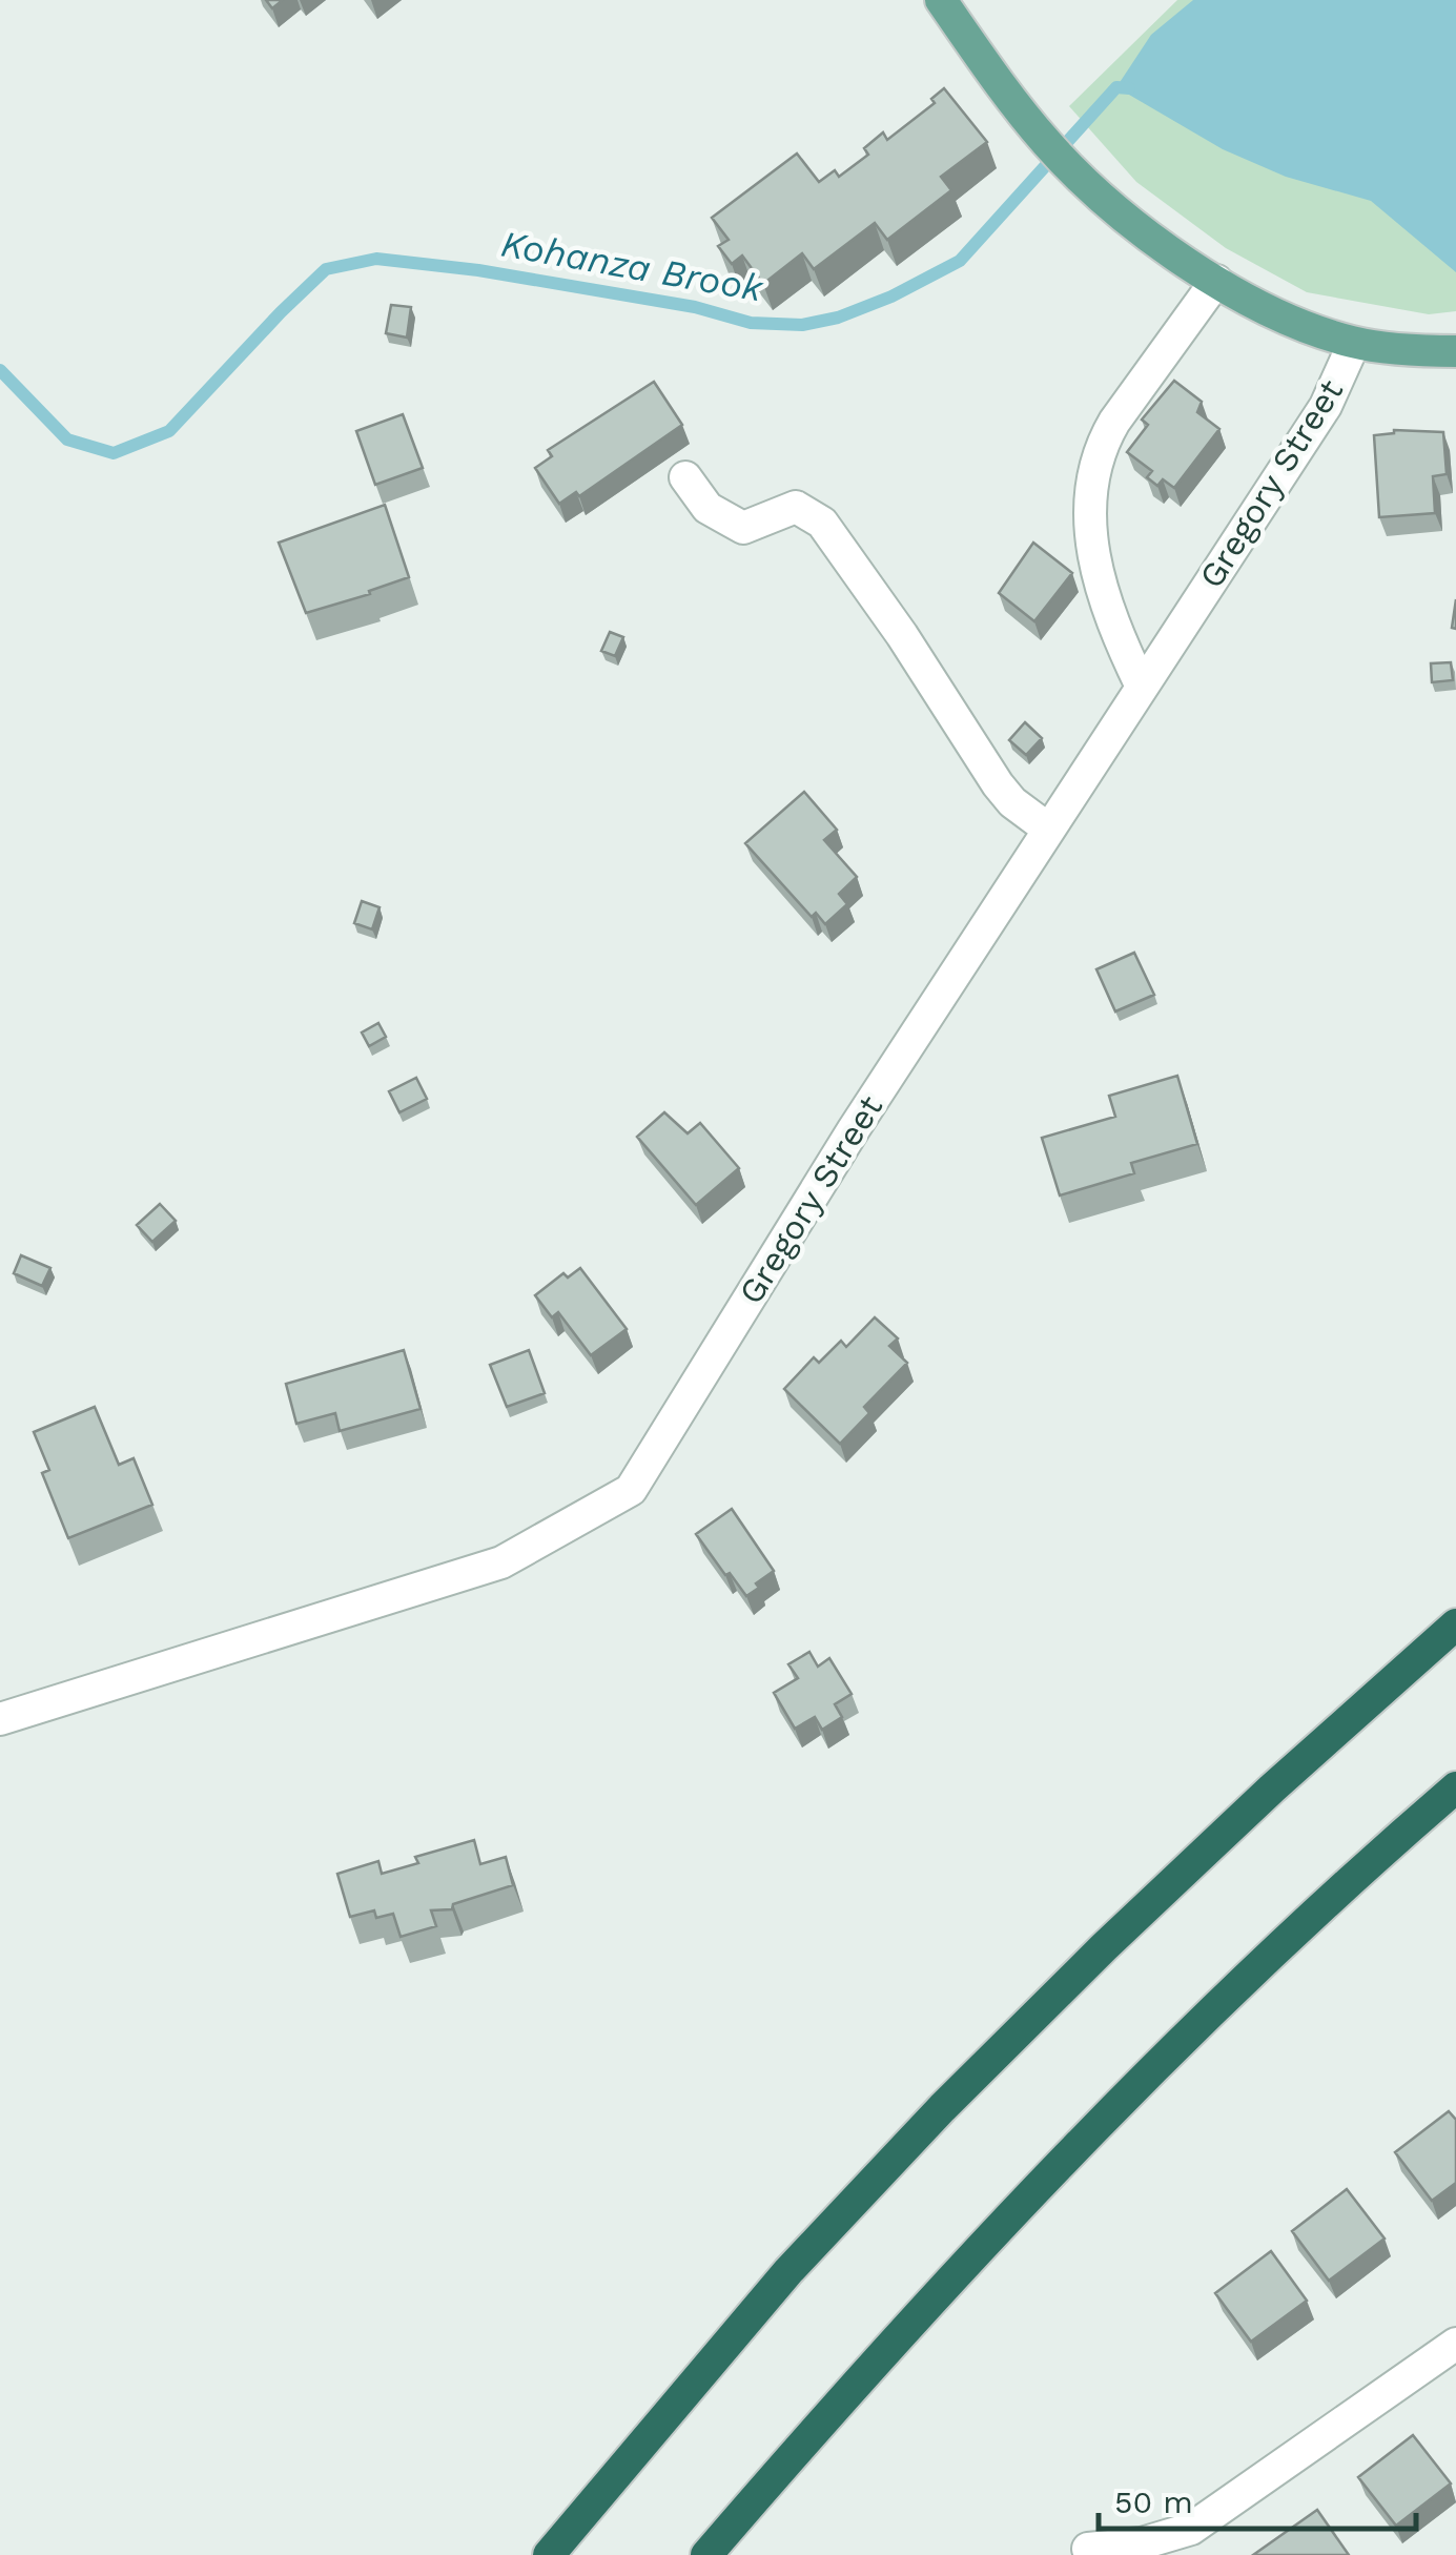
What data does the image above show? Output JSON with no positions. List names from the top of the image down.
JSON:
{
  "streets": {
    "street": ["Gregory Street"]
  },
  "water": ["Kohanza Brook"],
  "scale_bar": "50 m"
}
